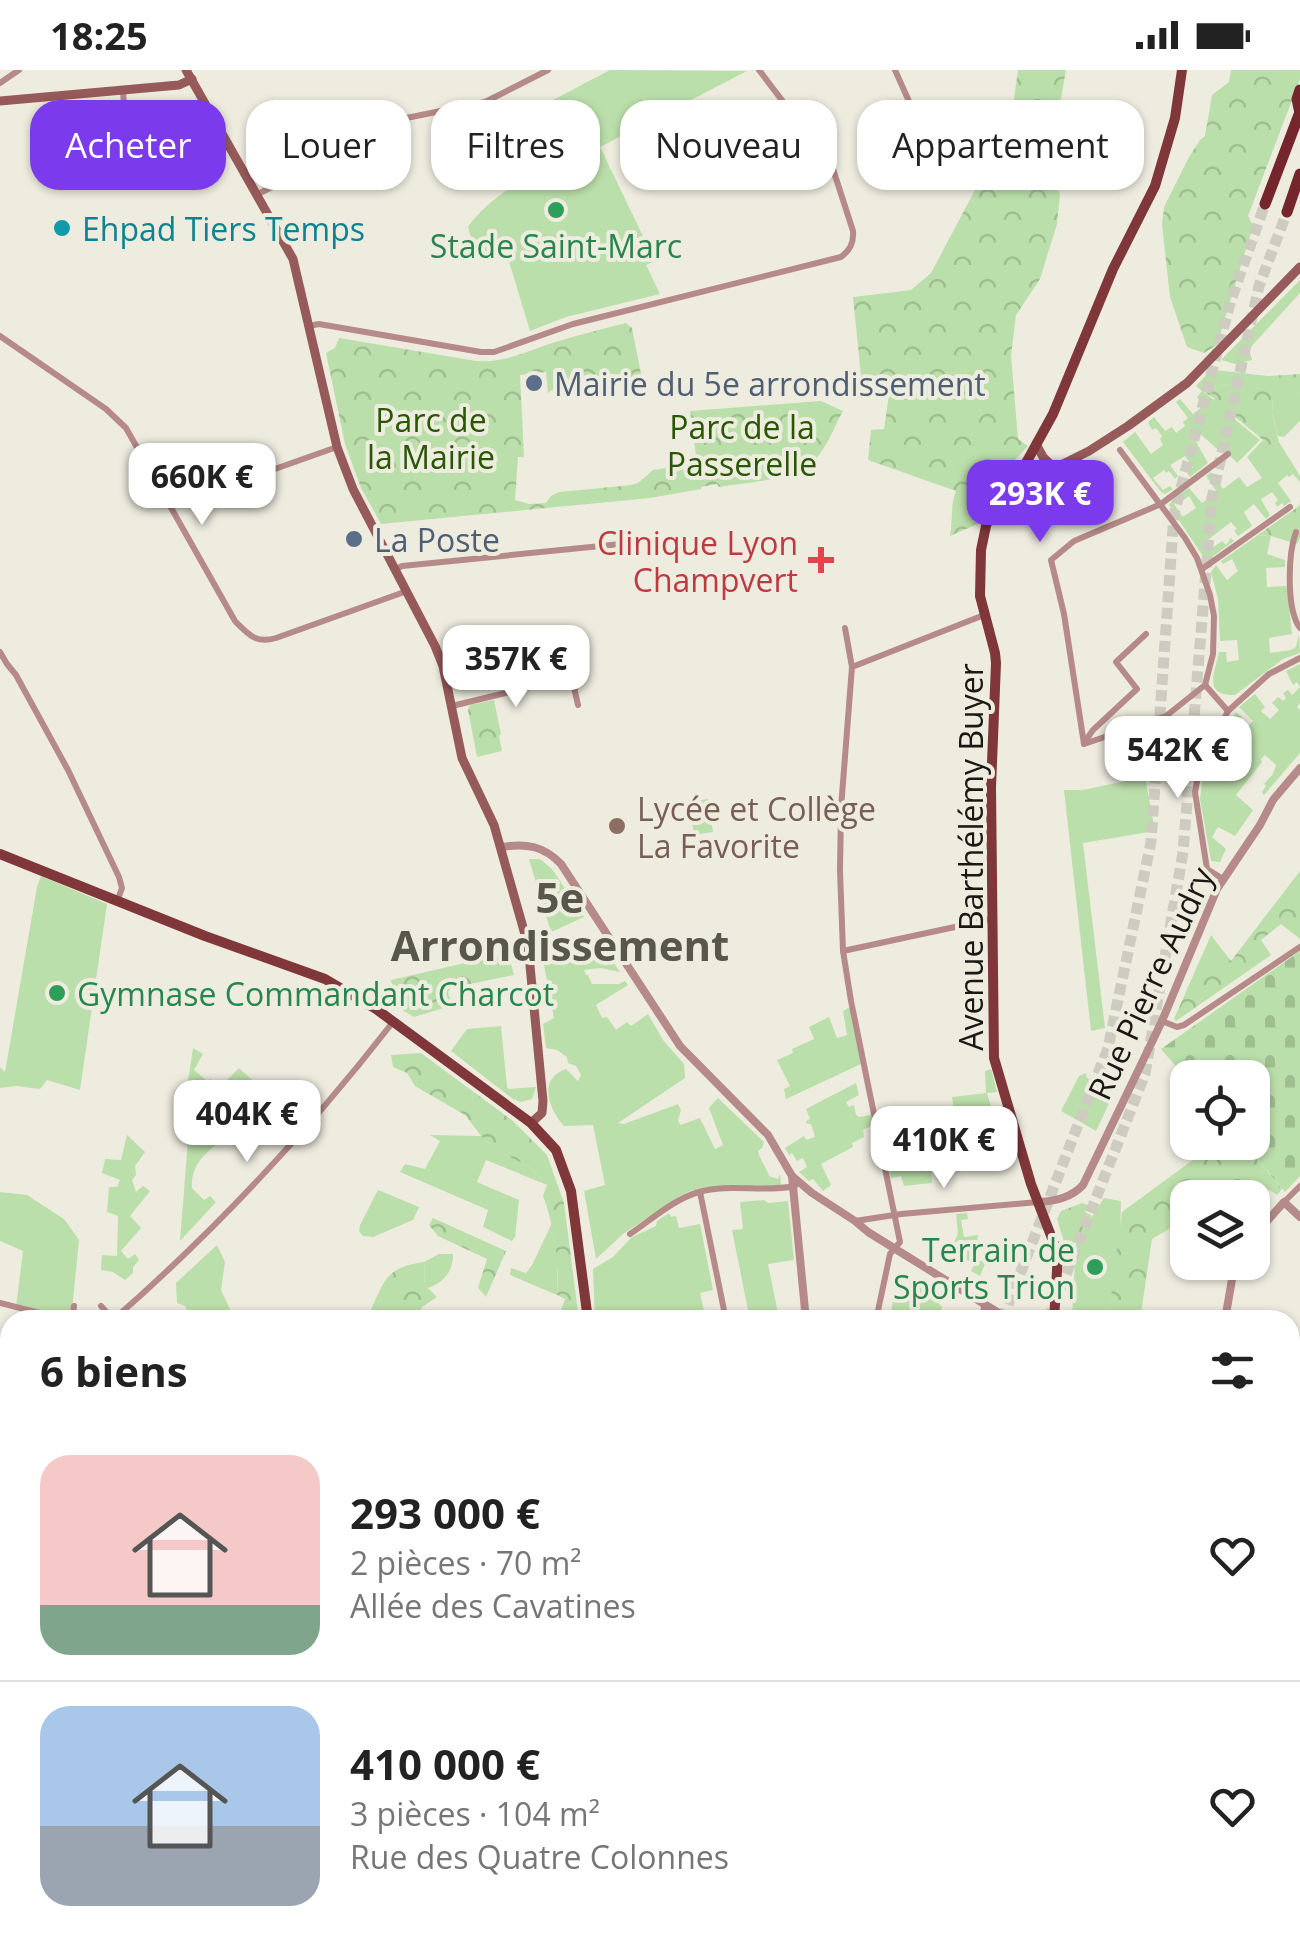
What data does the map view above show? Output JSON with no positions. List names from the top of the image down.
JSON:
{
  "streets": {
    "main road": ["Avenue Barthélémy Buyer"],
    "street": ["Rue Pierre Audry"]
  },
  "crossings": [
    ["Avenue Barthélémy Buyer", "Rue Pierre Audry"]
  ],
  "districts": ["5e Arrondissement"],
  "parks": ["Parc de la Mairie", "Parc de la Passerelle"],
  "places": {
    "other": [
      "Stade Saint-Marc",
      "Ehpad Tiers Temps",
      "Mairie du 5e arrondissement",
      "La Poste",
      "Lycée et Collège La Favorite",
      "Gymnase Commandant Charcot",
      "Terrain de Sports Trion"
    ],
    "health": ["Clinique Lyon Champvert"]
  },
  "page": {
    "status": "18:25",
    "chip": [
      "Acheter",
      "Louer",
      "Filtres",
      "Nouveau",
      "Appartement"
    ],
    "price": [
      "660K €",
      "293K €",
      "357K €",
      "542K €",
      "404K €",
      "410K €"
    ],
    "heading": "6 biens",
    "list": [
      {
        "name": "293 000 €",
        "note": "2 pièces · 70 m² · Allée des Cavatines"
      },
      {
        "name": "410 000 €",
        "note": "3 pièces · 104 m² · Rue des Quatre Colonnes"
      }
    ]
  }
}
